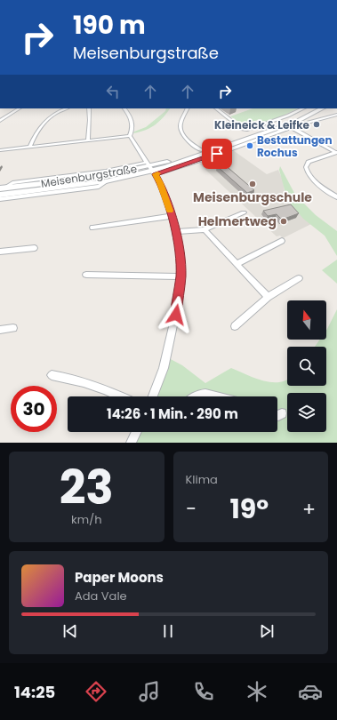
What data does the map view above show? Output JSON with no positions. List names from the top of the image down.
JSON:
{
  "streets": {
    "main road": ["Meisenburgstraße"]
  },
  "places": [
    "Kleineick & Leifke",
    "Bestattungen Rochus",
    "Meisenburgschule",
    "Helmertweg"
  ],
  "north": "top",
  "page": {
    "turn": ["190 m", "Meisenburgstraße"],
    "limit": "30",
    "trip": "14:26 · 1 Min. · 290 m",
    "tile": [
      ["23", "km/h"],
      "Klima"
    ],
    "heat": ["−", "19°", "+"],
    "song": ["Paper Moons", "Ada Vale"],
    "tabs": "14:25"
  }
}
